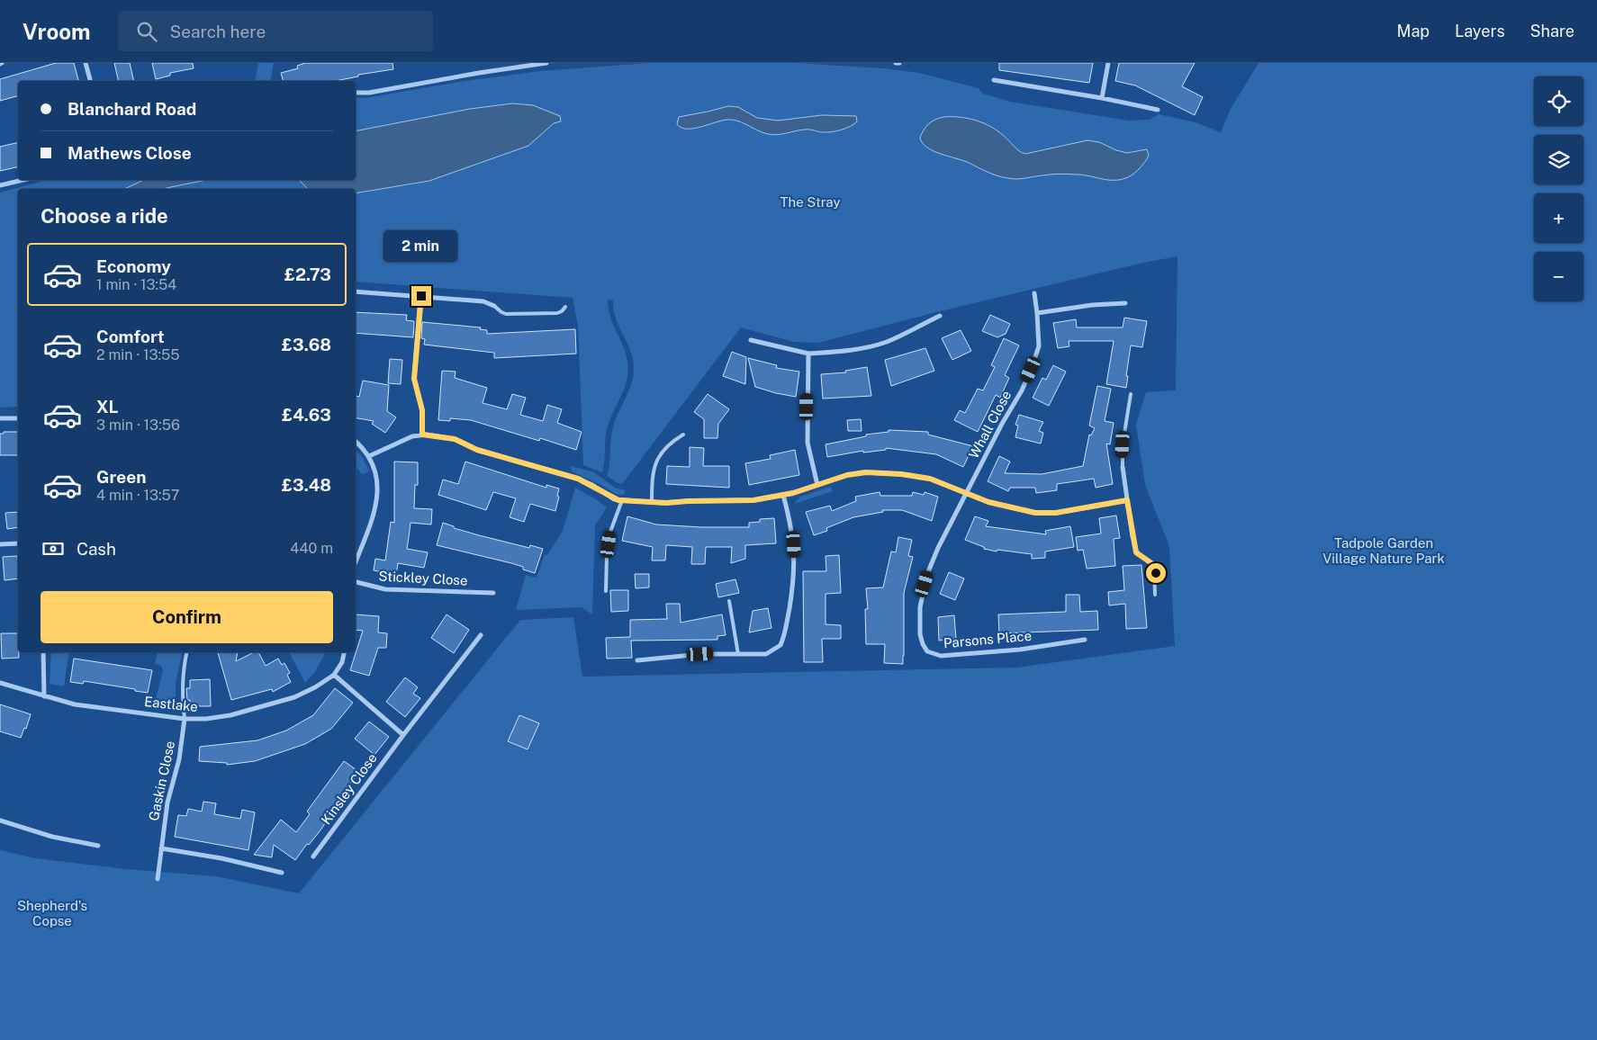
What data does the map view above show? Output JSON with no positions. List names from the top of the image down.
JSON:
{
  "streets": {
    "street": [
      "Whall Close",
      "Stickley Close",
      "Parsons Place",
      "Eastlake",
      "Gaskin Close",
      "Kinsley Close"
    ]
  },
  "crossings": [
    ["Whall Close", "Parsons Place"],
    ["Eastlake", "Gaskin Close"]
  ],
  "parks": ["The Stray", "Tadpole Garden Village Nature Park", "Shepherd's Copse"],
  "page": {
    "header": "Vroom",
    "search": "Search here",
    "nav": ["Map", "Layers", "Share"],
    "map_buttons": ["+", "−"],
    "banner": ["Blanchard Road", "Mathews Close"],
    "heading": "Choose a ride",
    "bubble": "2 min",
    "list": [
      {
        "name": "Economy",
        "note": "1 min · 13:54",
        "value": "£2.73"
      },
      {
        "name": "Comfort",
        "note": "2 min · 13:55",
        "value": "£3.68"
      },
      {
        "name": "XL",
        "note": "3 min · 13:56",
        "value": "£4.63"
      },
      {
        "name": "Green",
        "note": "4 min · 13:57",
        "value": "£3.48"
      }
    ],
    "pay": ["Cash", "440 m"],
    "buttons": "Confirm"
  }
}
